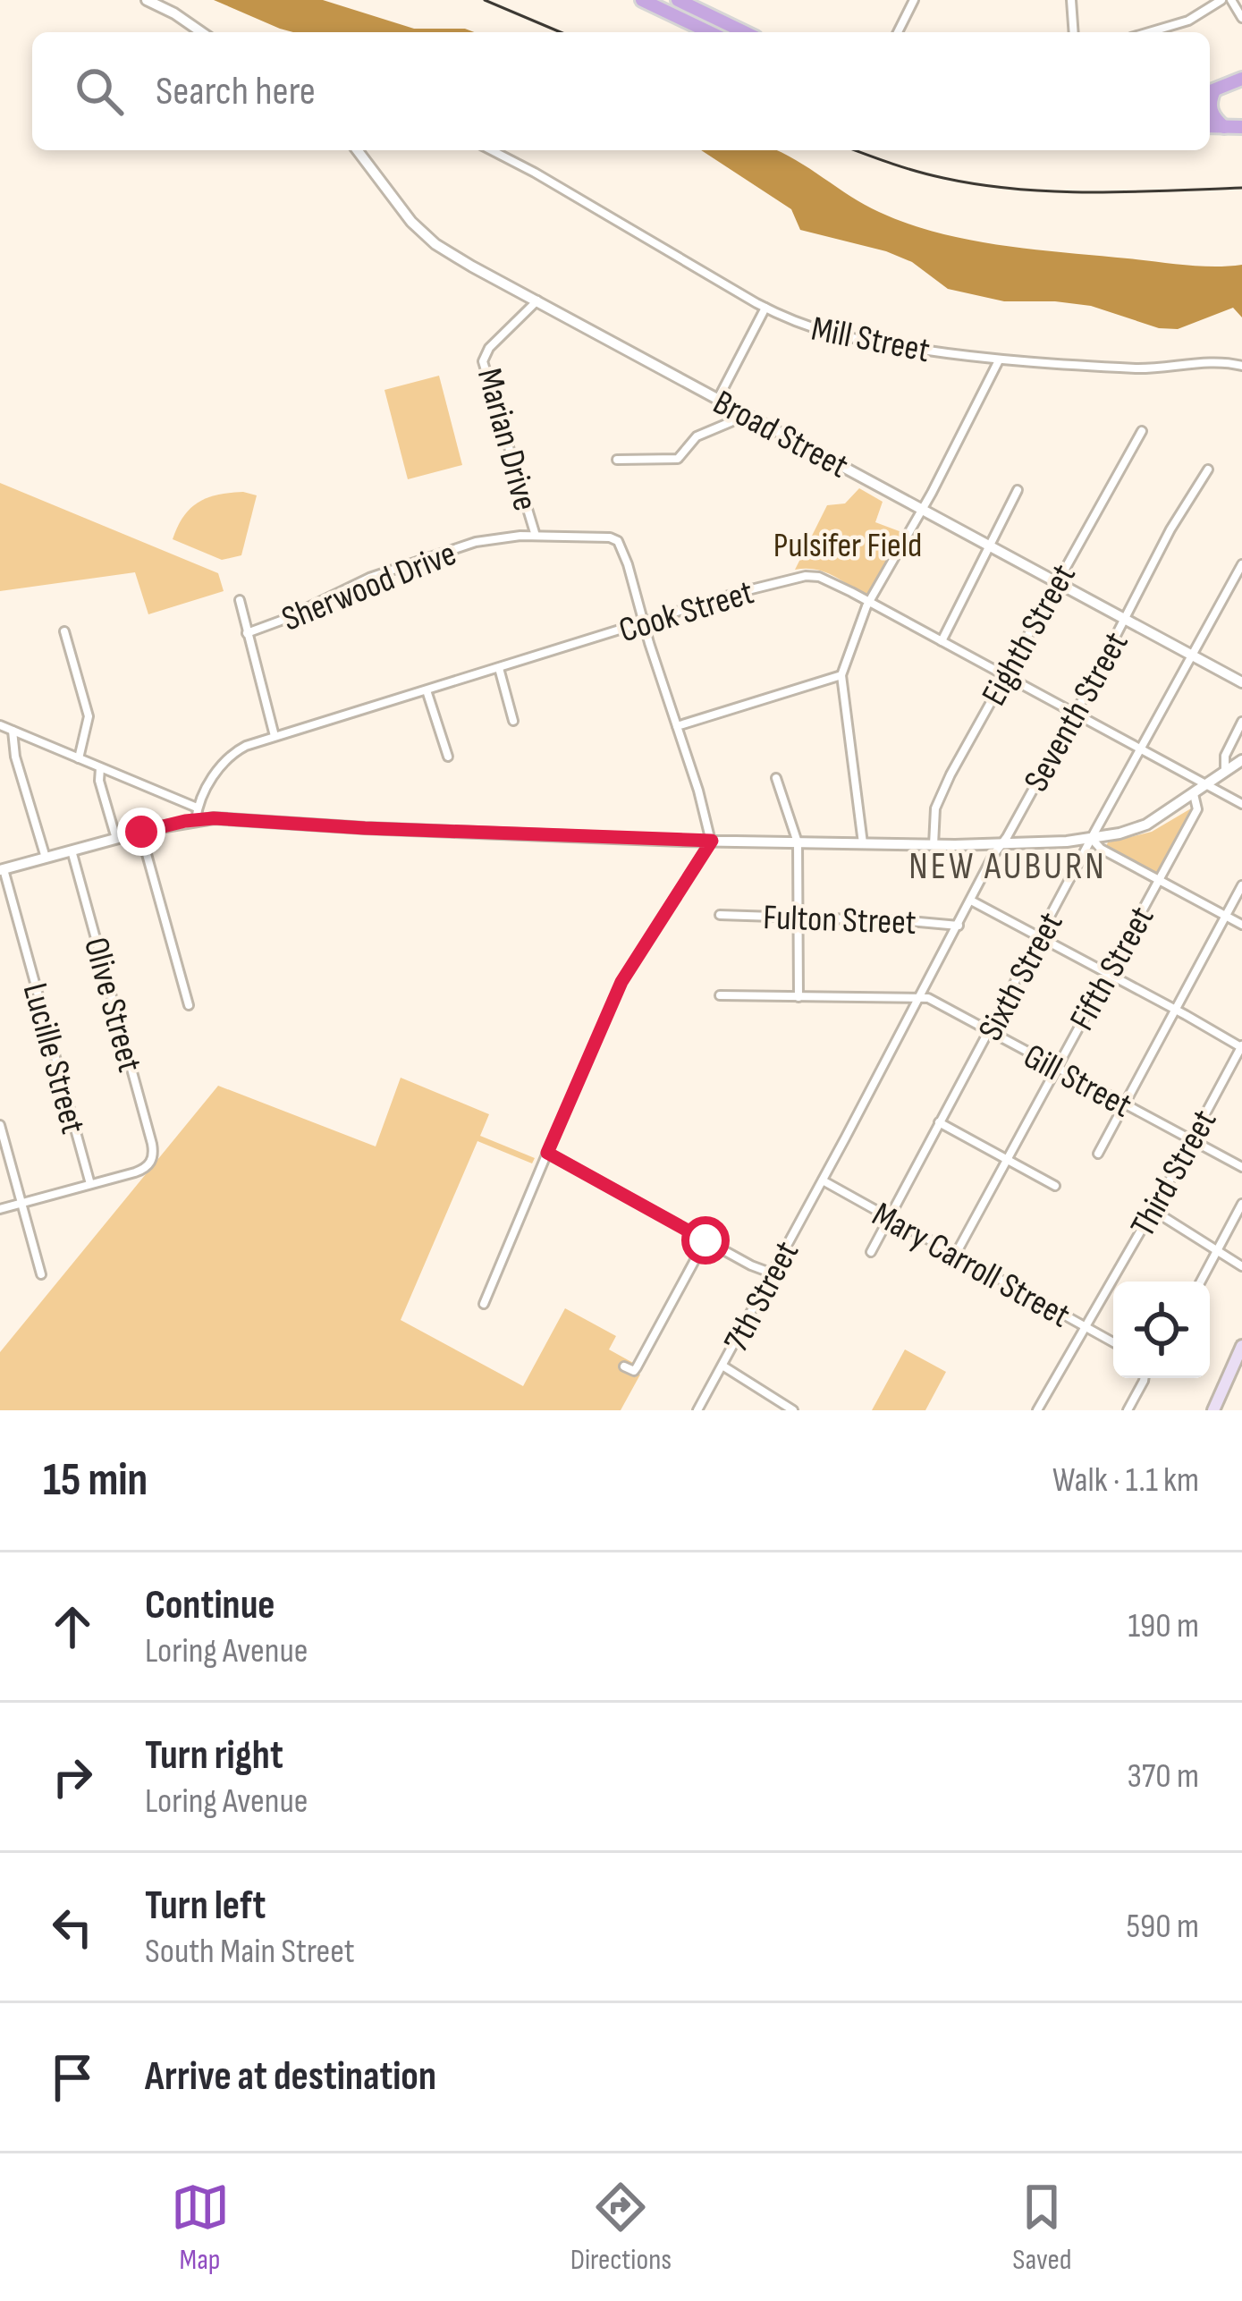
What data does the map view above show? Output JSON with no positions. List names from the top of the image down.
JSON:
{
  "streets": {
    "street": [
      "Mill Street",
      "Broad Street",
      "Marian Drive",
      "Sherwood Drive",
      "Cook Street",
      "Eighth Street",
      "Seventh Street",
      "Fulton Street",
      "Fifth Street",
      "Sixth Street",
      "Olive Street",
      "Lucille Street",
      "Gill Street",
      "Third Street",
      "Mary Carroll Street",
      "7th Street"
    ]
  },
  "crossings": [
    ["Broad Street", "Marian Drive"],
    ["Broad Street", "Eighth Street"],
    ["Broad Street", "Seventh Street"],
    ["Broad Street", "Sixth Street"],
    ["Marian Drive", "Sherwood Drive"],
    ["Sherwood Drive", "Cook Street"],
    ["Cook Street", "Eighth Street"],
    ["Cook Street", "Seventh Street"],
    ["Cook Street", "Sixth Street"],
    ["Seventh Street", "Fulton Street"],
    ["Seventh Street", "Gill Street"],
    ["Seventh Street", "Mary Carroll Street"],
    ["Seventh Street", "7th Street"],
    ["Fifth Street", "Gill Street"],
    ["Fifth Street", "Mary Carroll Street"],
    ["Sixth Street", "Gill Street"],
    ["Sixth Street", "Mary Carroll Street"],
    ["Olive Street", "Lucille Street"],
    ["Gill Street", "Third Street"],
    ["Third Street", "Mary Carroll Street"],
    ["Mary Carroll Street", "7th Street"]
  ],
  "districts": ["NEW AUBURN"],
  "parks": ["Pulsifer Field"],
  "page": {
    "search": "Search here",
    "heading": ["15 min", "Walk · 1.1 km"],
    "list": [
      ["Continue", "Loring Avenue", "190 m"],
      ["Turn right", "Loring Avenue", "370 m"],
      ["Turn left", "South Main Street", "590 m"],
      "Arrive at destination"
    ],
    "nav": ["Map", "Directions", "Saved"]
  }
}
